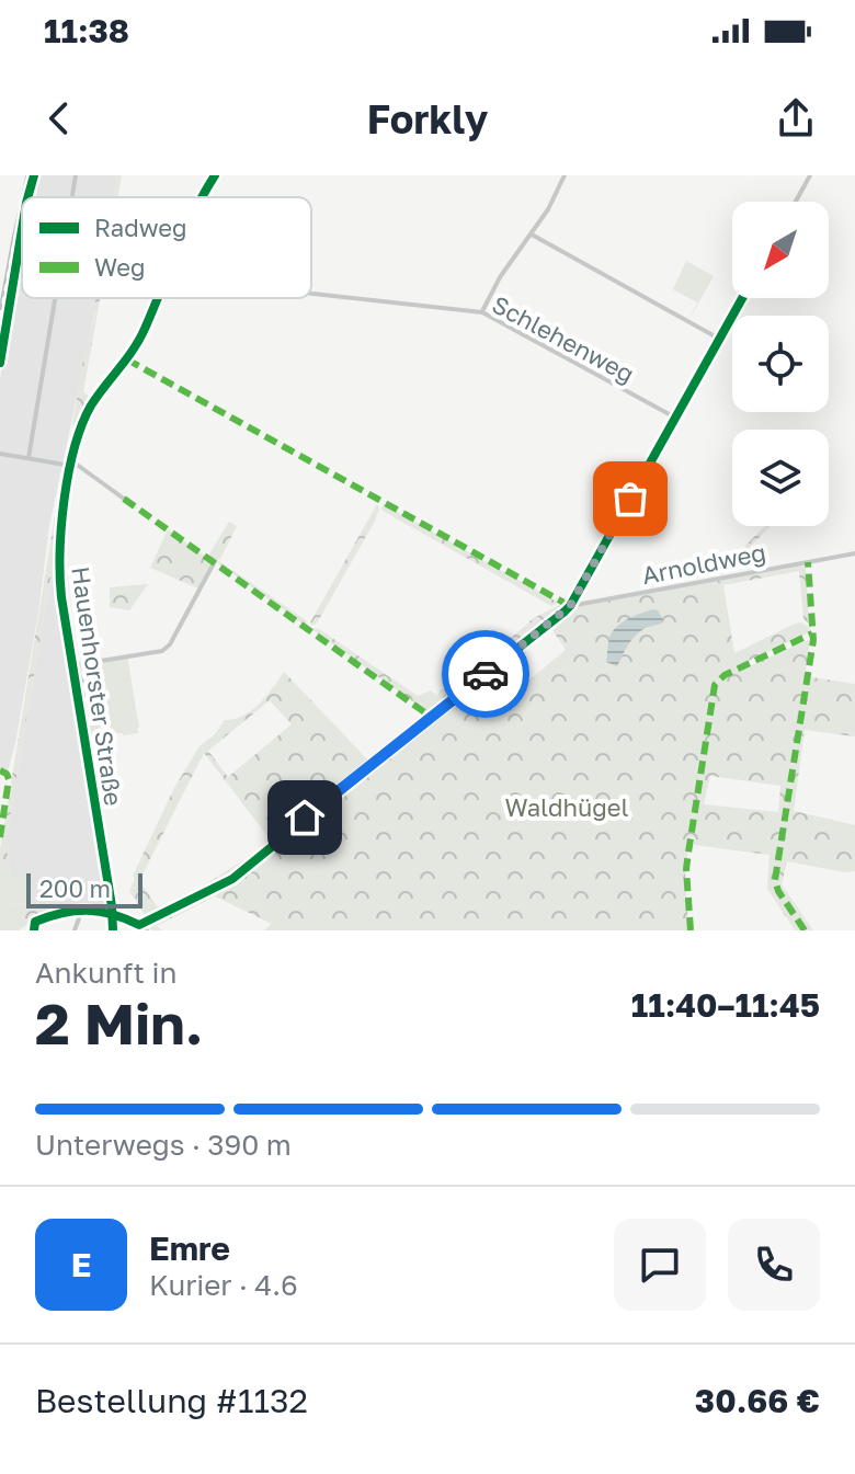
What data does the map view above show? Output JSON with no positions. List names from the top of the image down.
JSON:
{
  "streets": {
    "street": ["Schlehenweg", "Arnoldweg", "Hauenhorster Straße"]
  },
  "parks": ["Waldhügel"],
  "legend": ["Radweg", "Weg"],
  "scale_bar": "200 m",
  "north": "bottom left",
  "page": {
    "status": "11:38",
    "header": "Forkly",
    "scale": "200 m",
    "heading": ["2 Min.", "Ankunft in", "11:40–11:45"],
    "panel": [
      "Emre",
      "Kurier · 4.6",
      "Bestellung #1132",
      "30.66 €"
    ],
    "bar": "Unterwegs · 390 m",
    "round": "E"
  }
}
